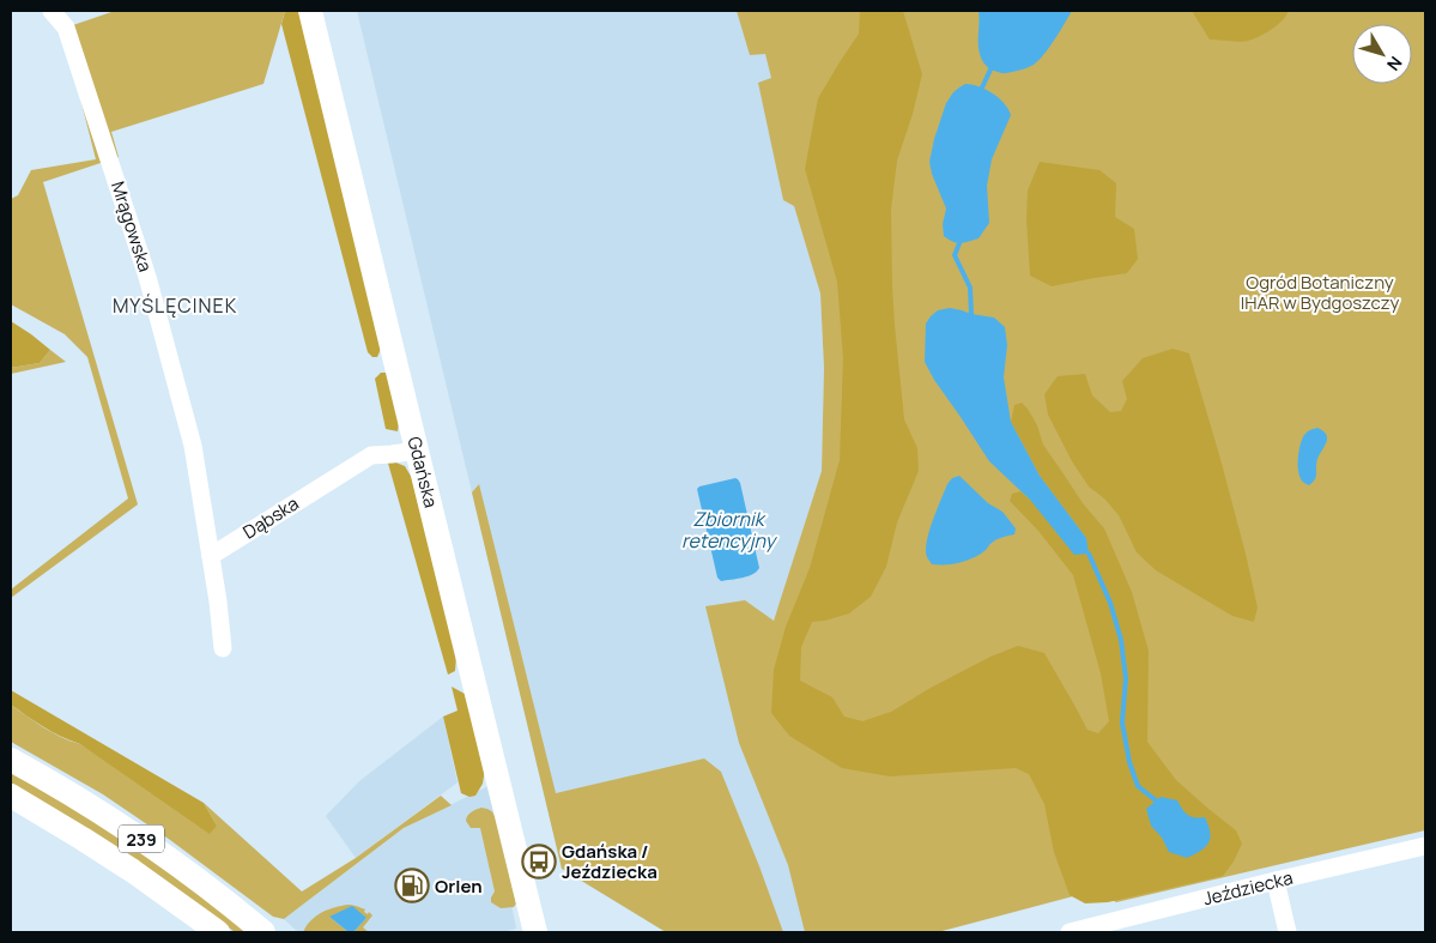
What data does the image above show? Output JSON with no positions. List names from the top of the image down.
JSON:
{
  "streets": {
    "main road": ["Gdańska", "239"],
    "street": ["Mrągowska", "Dąbska", "Jeździecka"]
  },
  "crossings": [
    ["Mrągowska", "Dąbska"],
    ["Gdańska", "Dąbska"]
  ],
  "districts": ["MYŚLĘCINEK"],
  "water": ["Zbiornik retencyjny"],
  "parks": ["Ogród Botaniczny IHAR w Bydgoszczy"],
  "places": {
    "bus stop": ["Gdańska / Jeździecka"],
    "fuel station": ["Orlen"]
  },
  "north": "bottom right"
}
